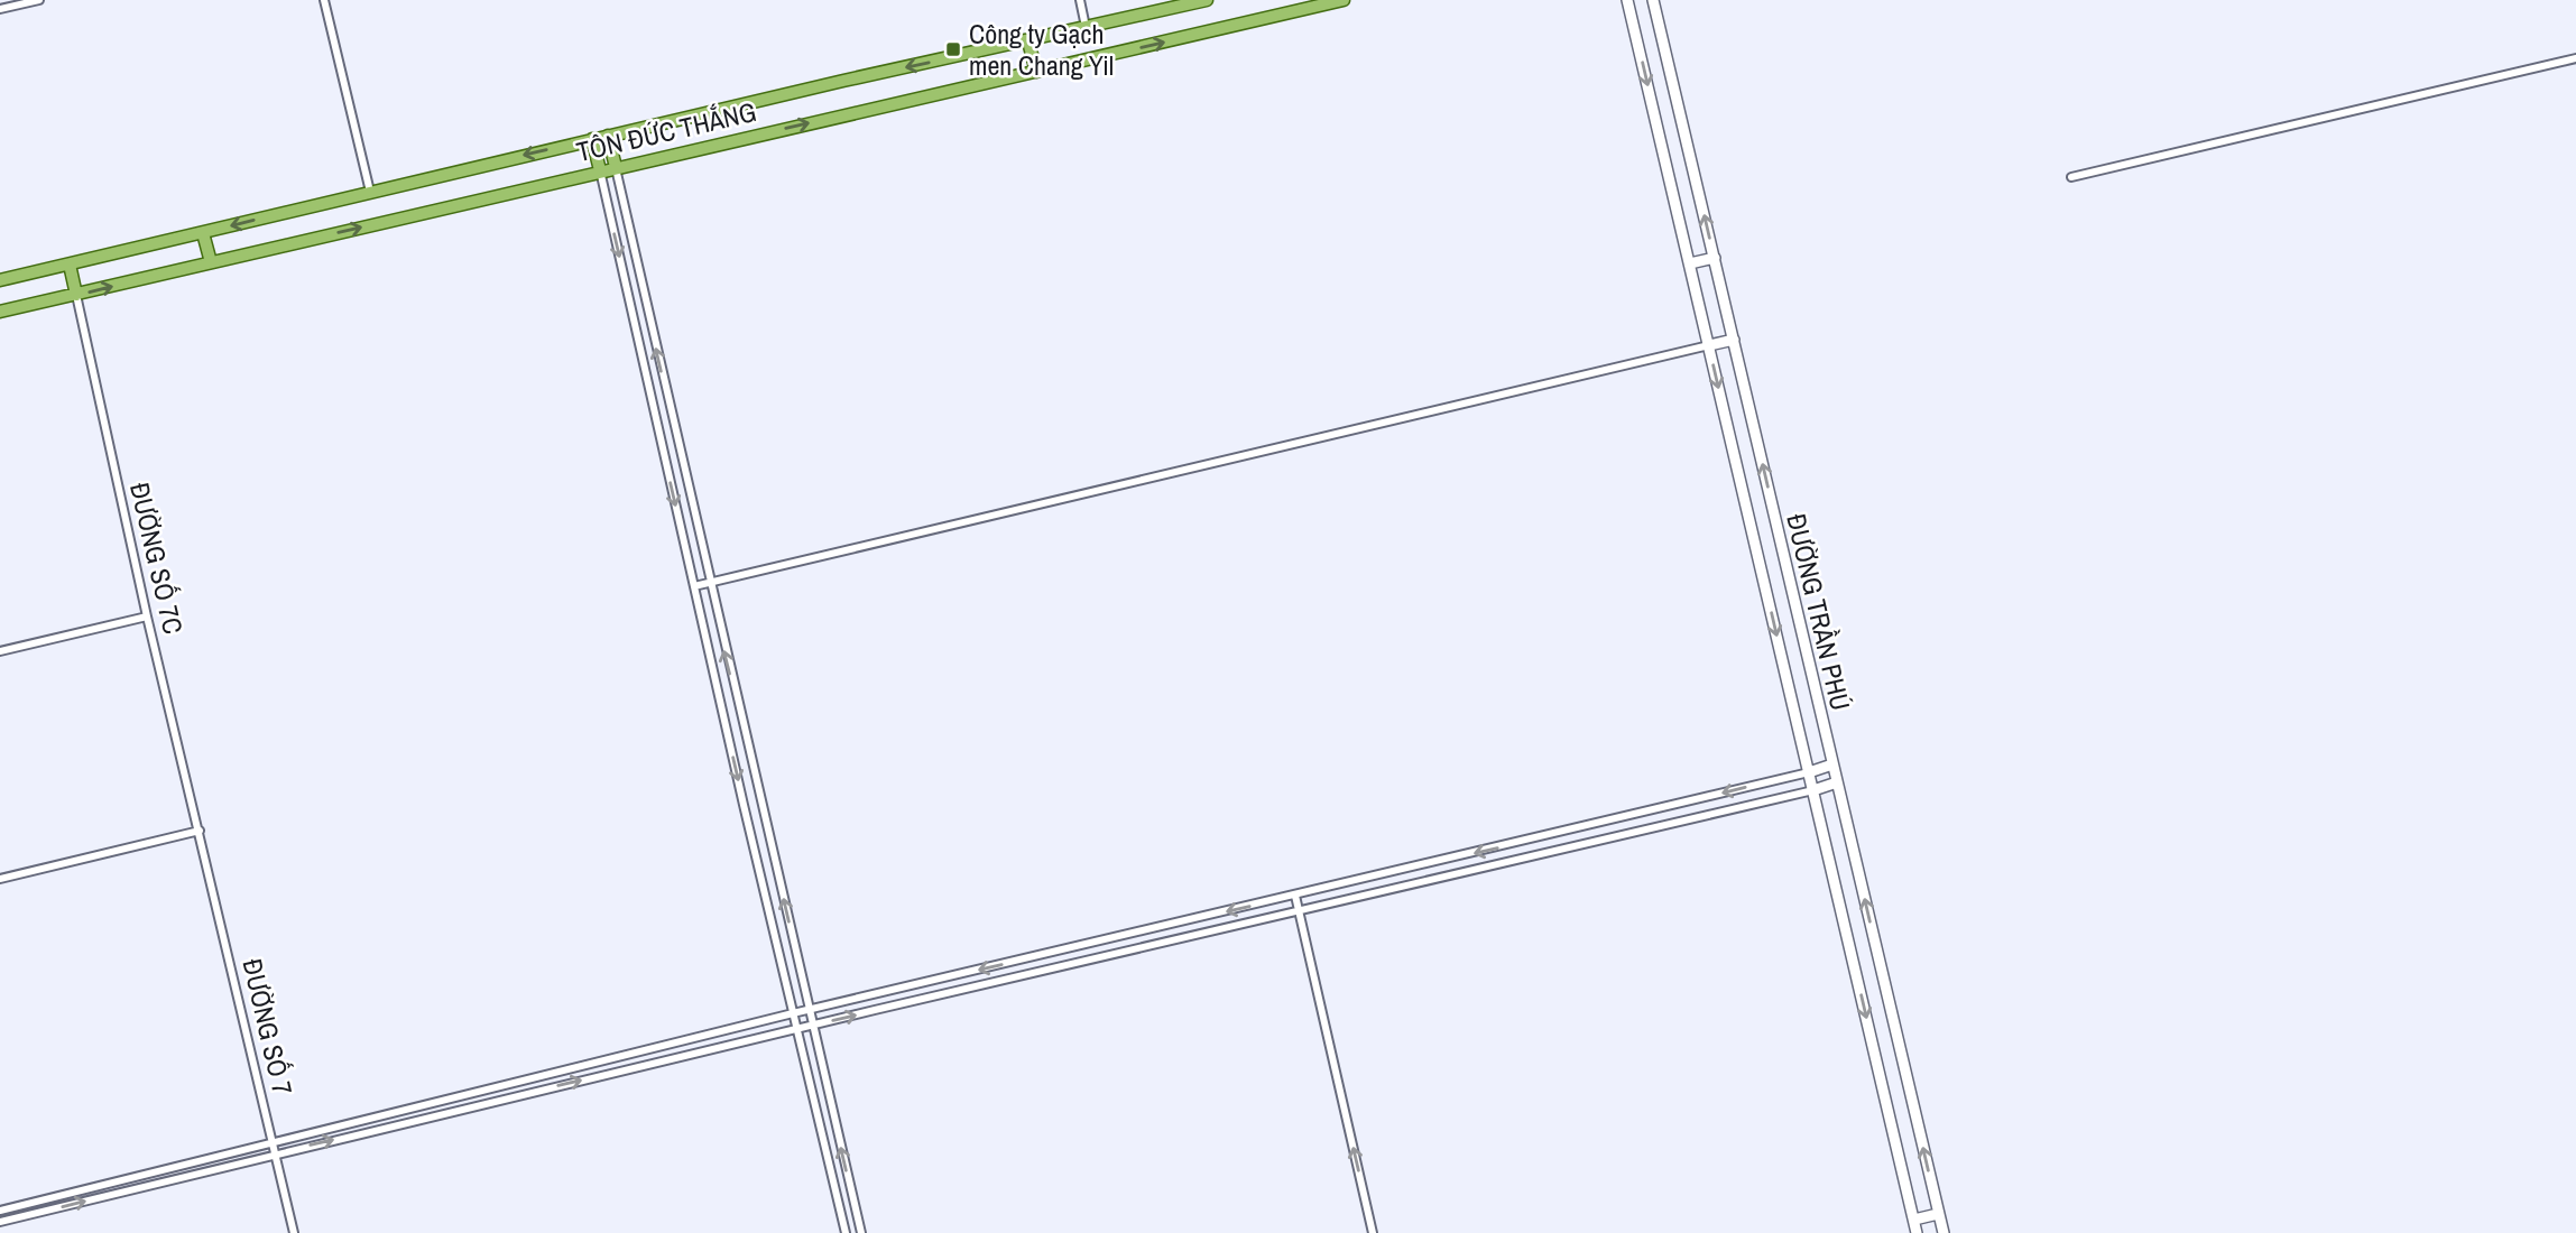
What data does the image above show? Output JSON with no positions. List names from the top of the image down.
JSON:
{
  "streets": {
    "main road": ["TÔN ĐỨC THẮNG", "ĐƯỜNG TRẦN PHÚ"],
    "street": ["ĐƯỜNG SỐ 7C", "ĐƯỜNG SỐ 7"]
  },
  "crossings": [
    ["TÔN ĐỨC THẮNG", "ĐƯỜNG SỐ 7C"],
    ["ĐƯỜNG SỐ 7C", "ĐƯỜNG SỐ 7"]
  ],
  "places": {
    "transit": ["Công ty Gạch men Chang Yil"]
  }
}
